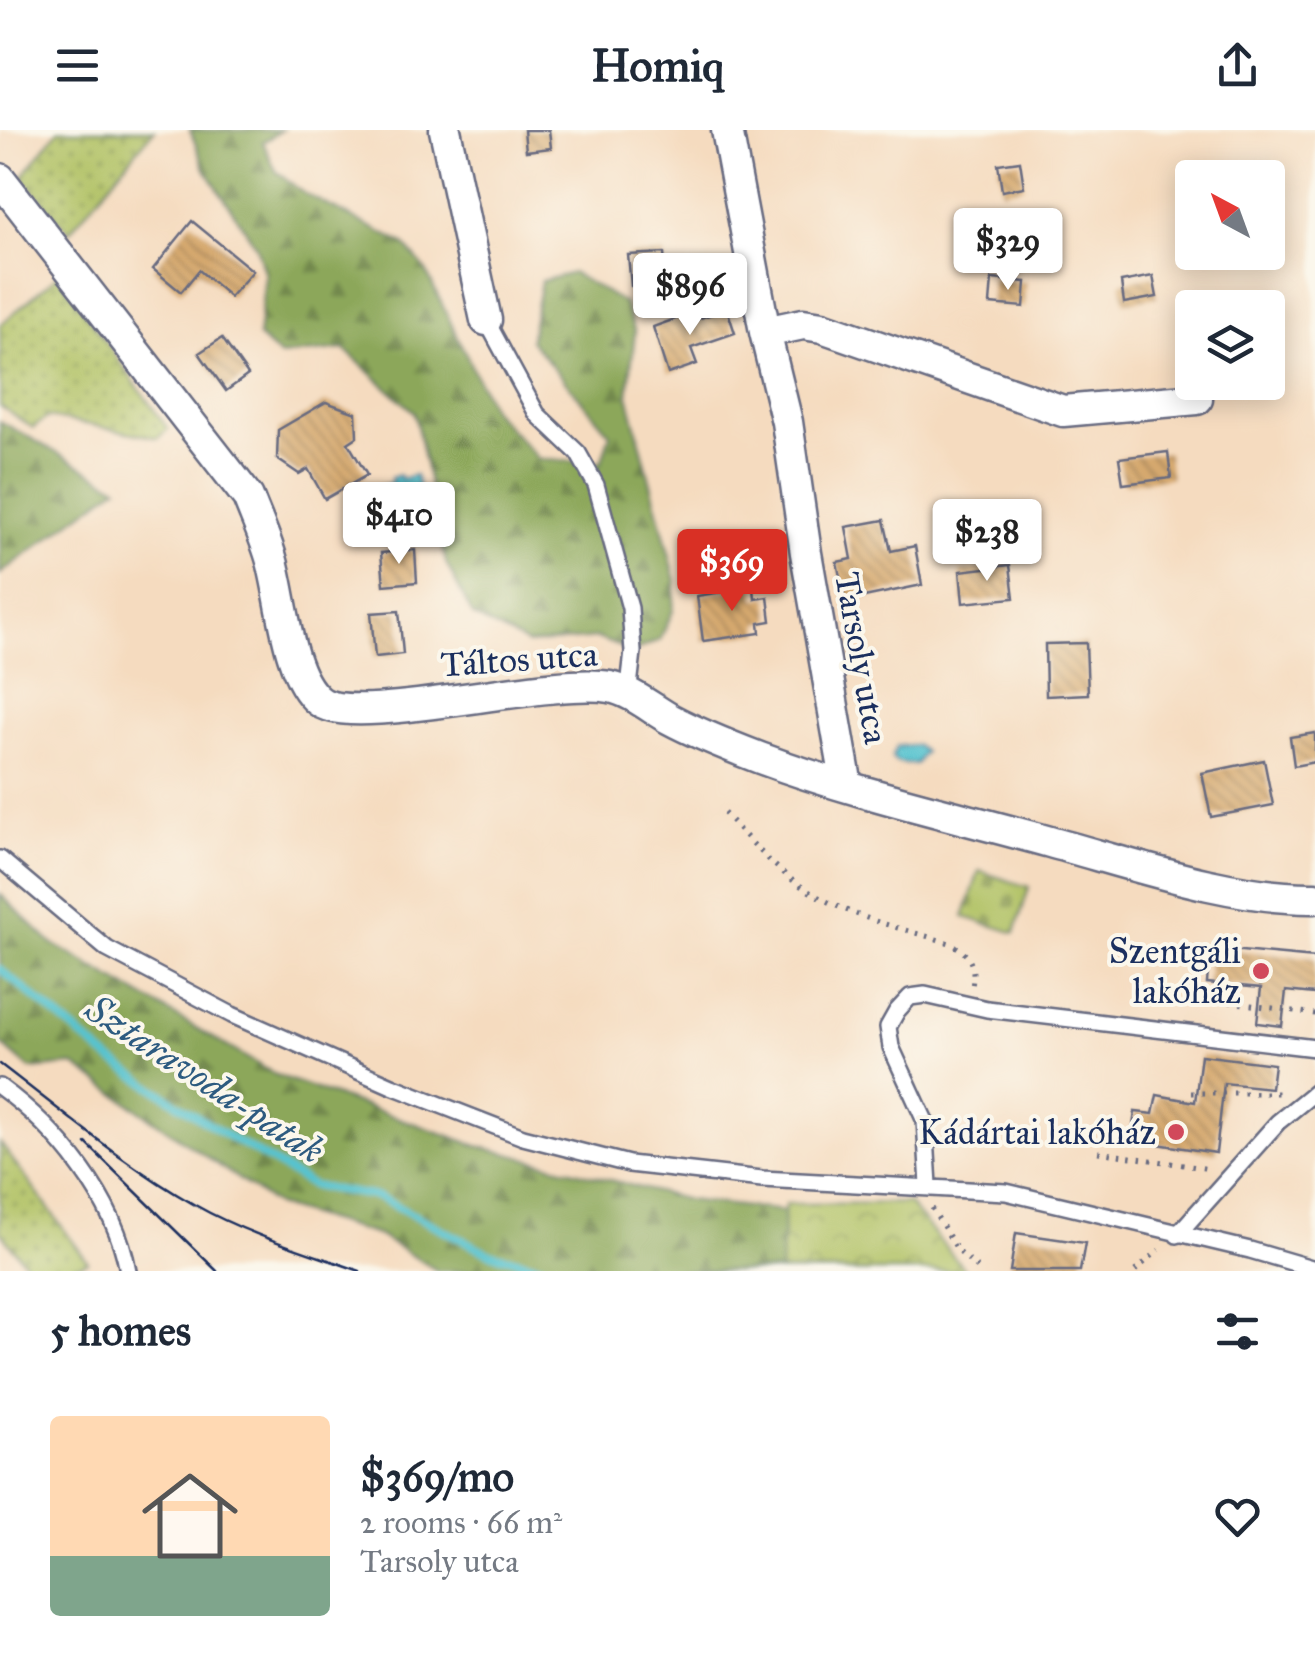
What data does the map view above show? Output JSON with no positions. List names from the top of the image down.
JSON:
{
  "streets": {
    "street": ["Tarsoly utca", "Táltos utca"]
  },
  "crossings": [
    ["Tarsoly utca", "Táltos utca"]
  ],
  "water": ["Sztaravoda-patak"],
  "places": ["Szentgáli lakóház", "Kádártai lakóház"],
  "north": "top left",
  "page": {
    "header": "Homiq",
    "price": [
      "$329",
      "$896",
      "$410",
      "$238",
      "$369"
    ],
    "heading": "5 homes",
    "list": [
      {
        "name": "$369/mo",
        "note": "2 rooms · 66 m² · Tarsoly utca"
      }
    ]
  }
}
